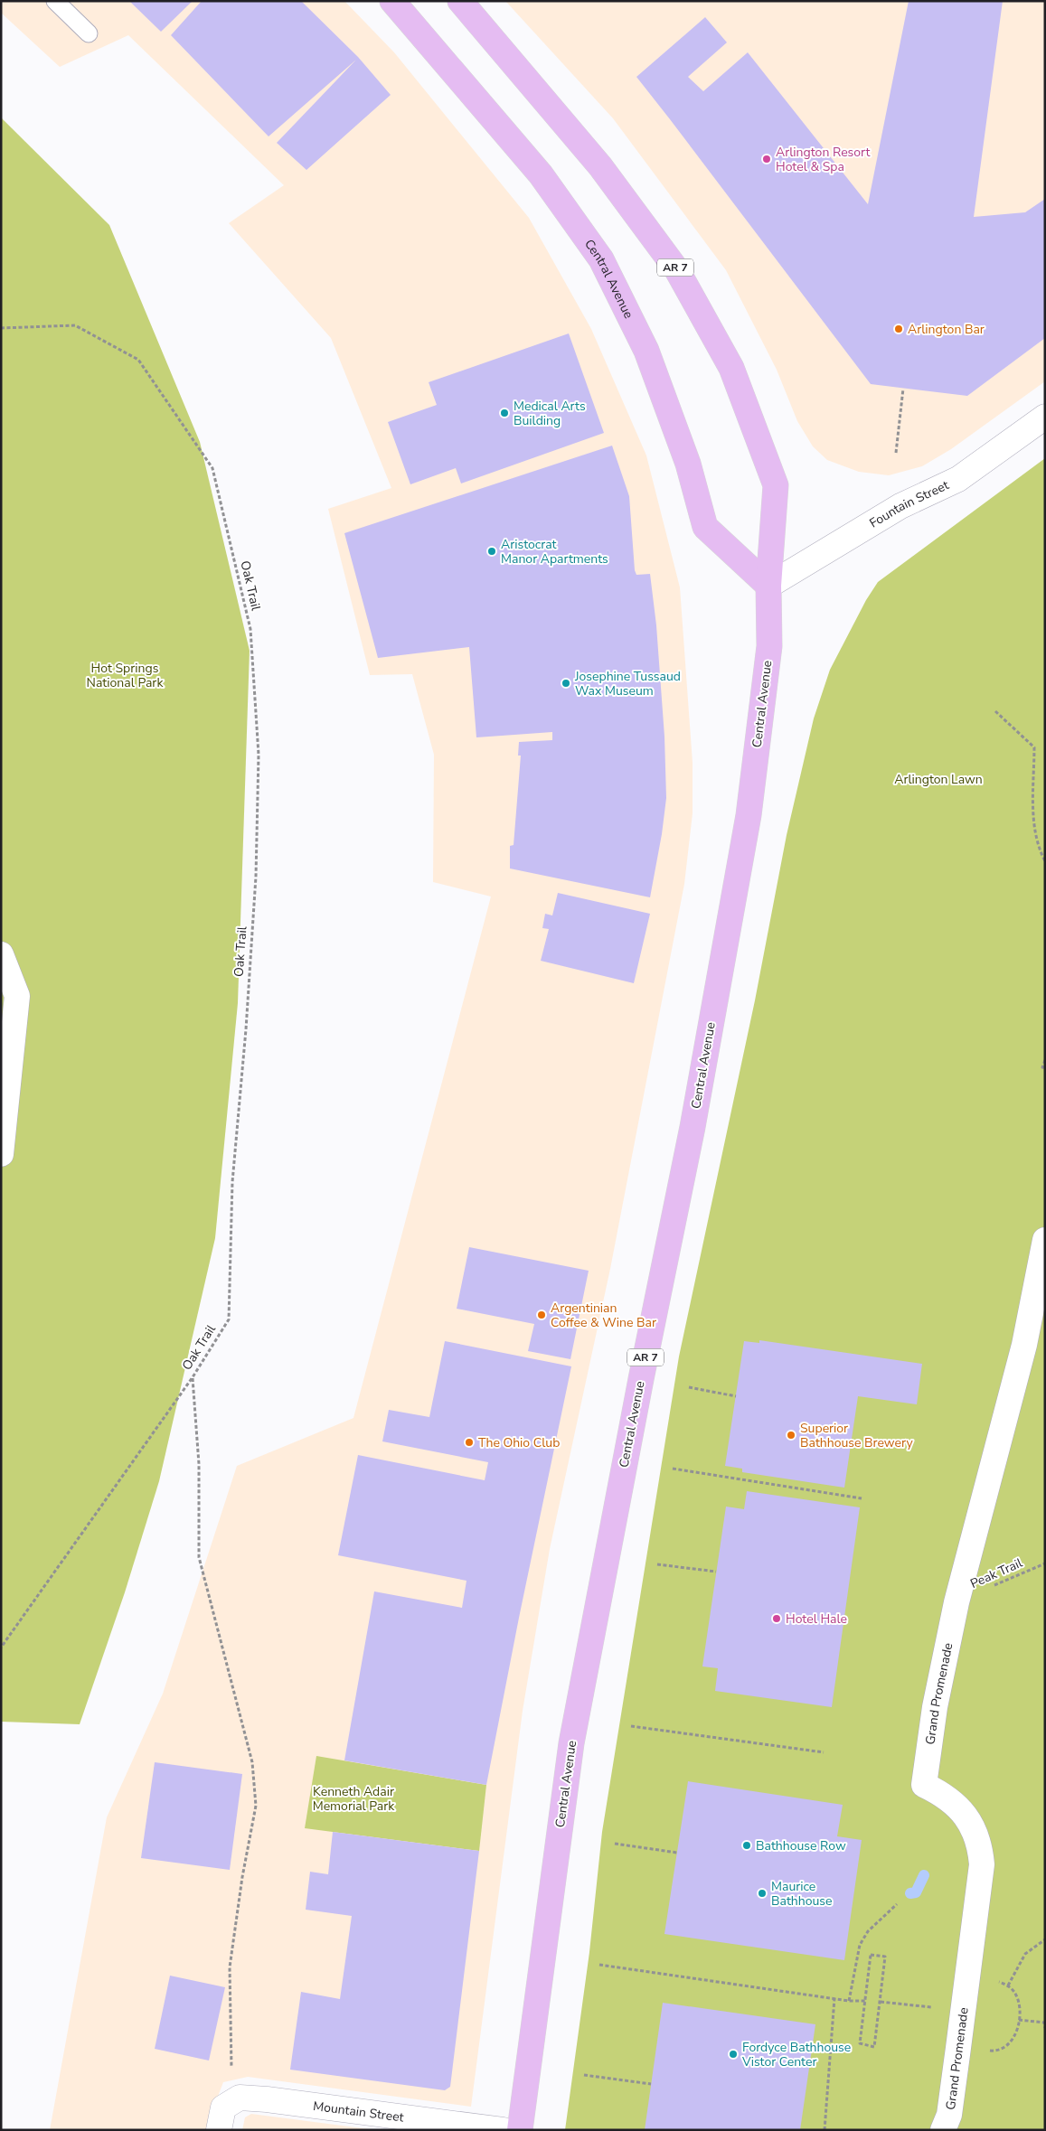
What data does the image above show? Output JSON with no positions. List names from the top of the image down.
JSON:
{
  "streets": {
    "main road": ["AR 7", "Central Avenue"],
    "street": ["Fountain Street", "Grand Promenade", "Mountain Street"],
    "path": ["Oak Trail", "Peak Trail"]
  },
  "crossings": [
    ["Central Avenue", "Fountain Street"],
    ["Peak Trail", "Grand Promenade"]
  ],
  "parks": ["Hot Springs National Park", "Arlington Lawn", "Kenneth Adair Memorial Park"],
  "places": [
    "Arlington Resort Hotel & Spa",
    "Arlington Bar",
    "Medical Arts Building",
    "Aristocrat Manor Apartments",
    "Josephine Tussaud Wax Museum",
    "Argentinian Coffee & Wine Bar",
    "Superior Bathhouse Brewery",
    "The Ohio Club",
    "Hotel Hale",
    "Bathhouse Row",
    "Maurice Bathhouse",
    "Fordyce Bathhouse Vistor Center"
  ]
}
